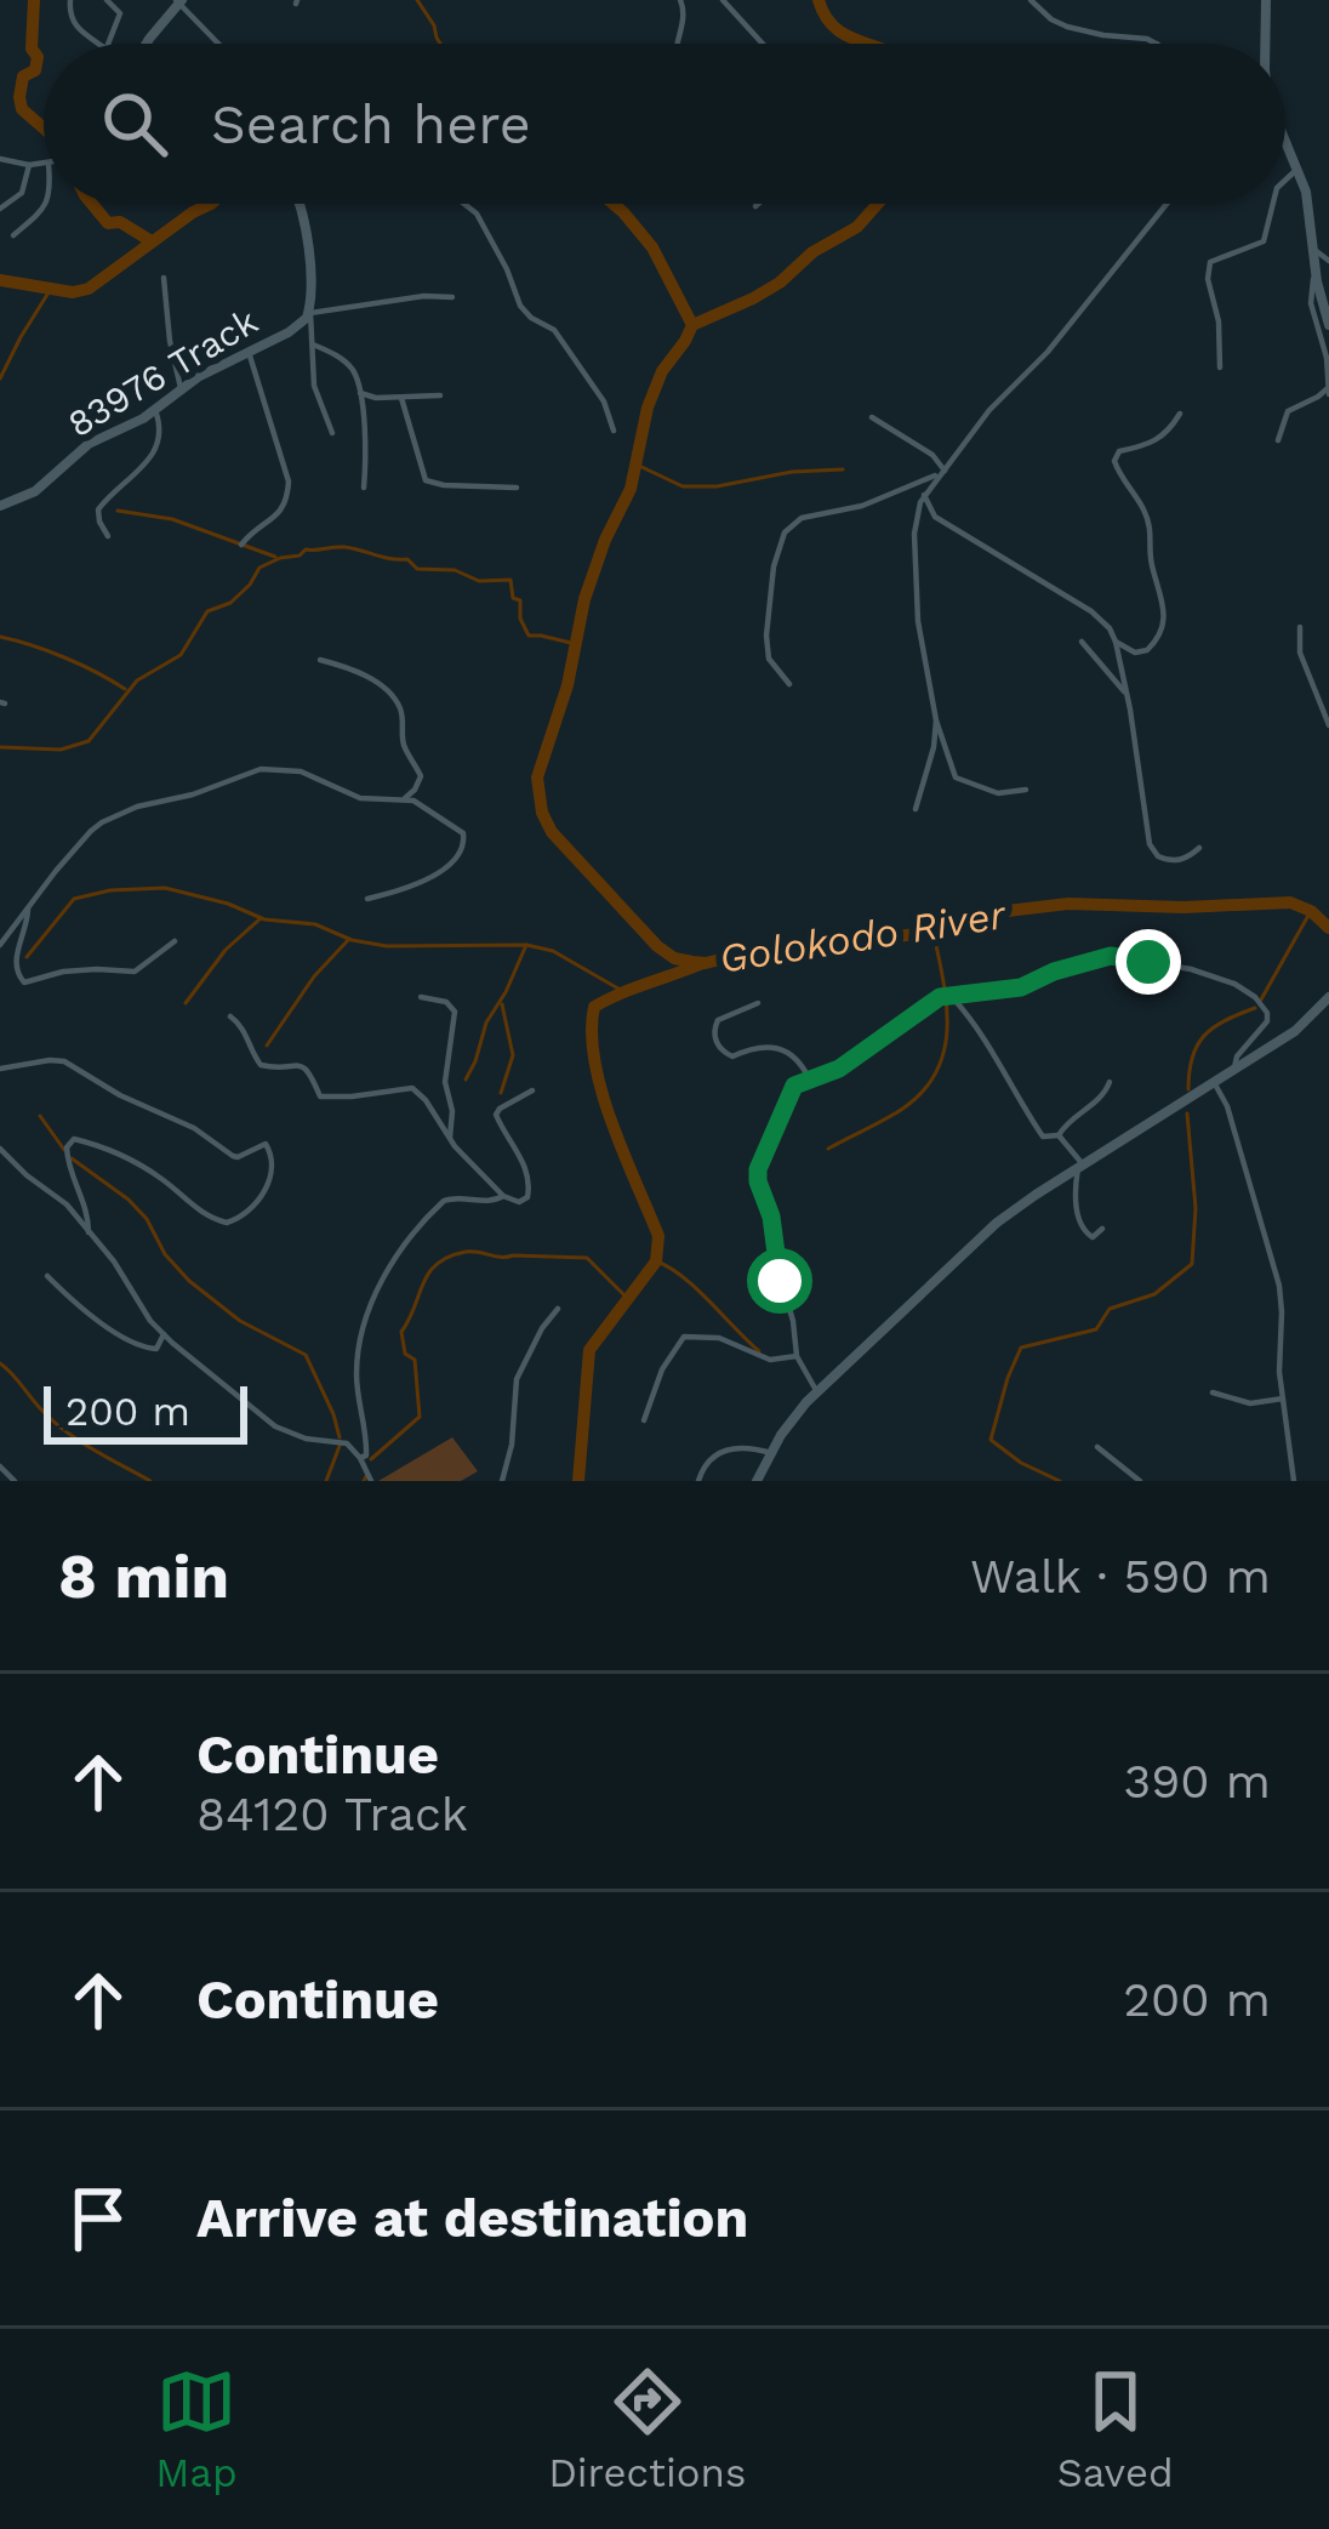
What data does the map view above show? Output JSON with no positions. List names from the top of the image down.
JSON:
{
  "streets": {
    "street": ["83976 Track"]
  },
  "water": ["Golokodo River"],
  "scale_bar": "200 m",
  "page": {
    "search": "Search here",
    "scale": "200 m",
    "heading": ["8 min", "Walk · 590 m"],
    "list": [
      ["Continue", "84120 Track", "390 m"],
      ["Continue", "200 m"],
      "Arrive at destination"
    ],
    "nav": ["Map", "Directions", "Saved"]
  }
}
